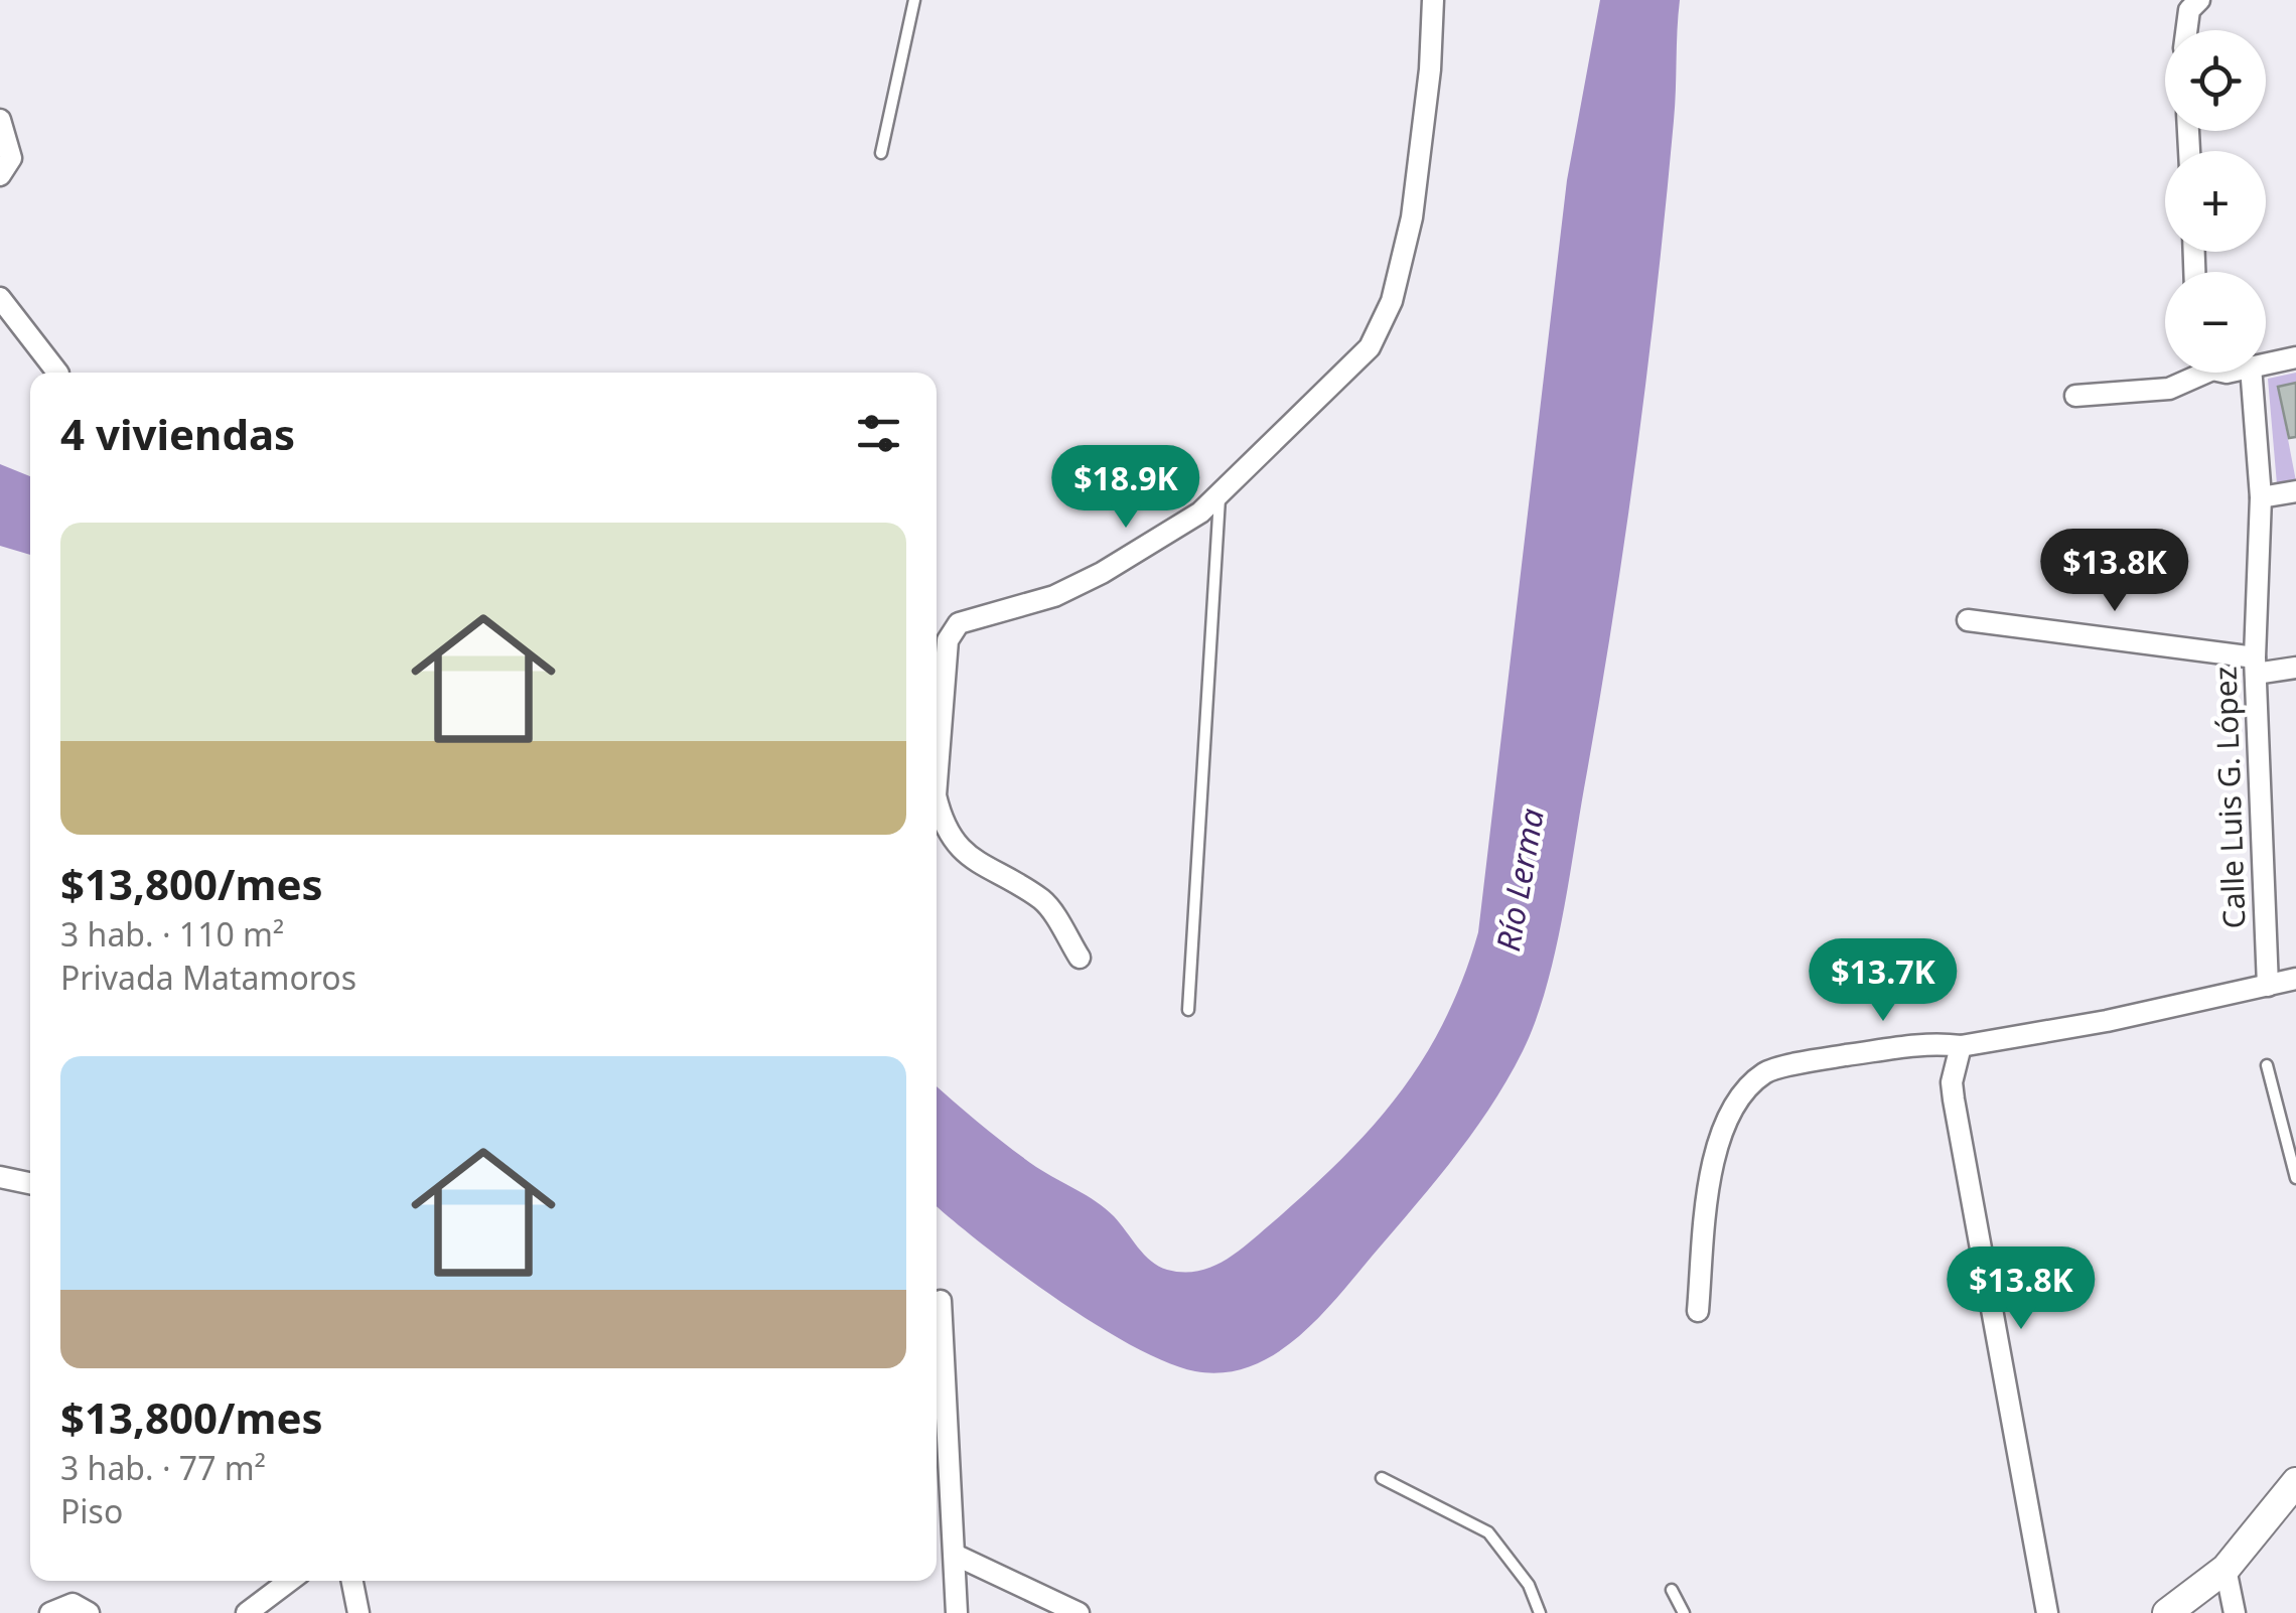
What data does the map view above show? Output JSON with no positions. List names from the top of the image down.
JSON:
{
  "streets": {
    "street": ["Calle Luis G. López"]
  },
  "water": ["Río Lerma"],
  "page": {
    "map_buttons": ["+", "−"],
    "heading": "4 viviendas",
    "price": [
      "$18.9K",
      "$13.8K",
      "$13.7K",
      "$13.8K"
    ],
    "list": [
      {
        "name": "$13,800/mes",
        "note": "3 hab. · 110 m² · Privada Matamoros"
      },
      {
        "name": "$13,800/mes",
        "note": "3 hab. · 77 m² · Piso"
      }
    ]
  }
}
